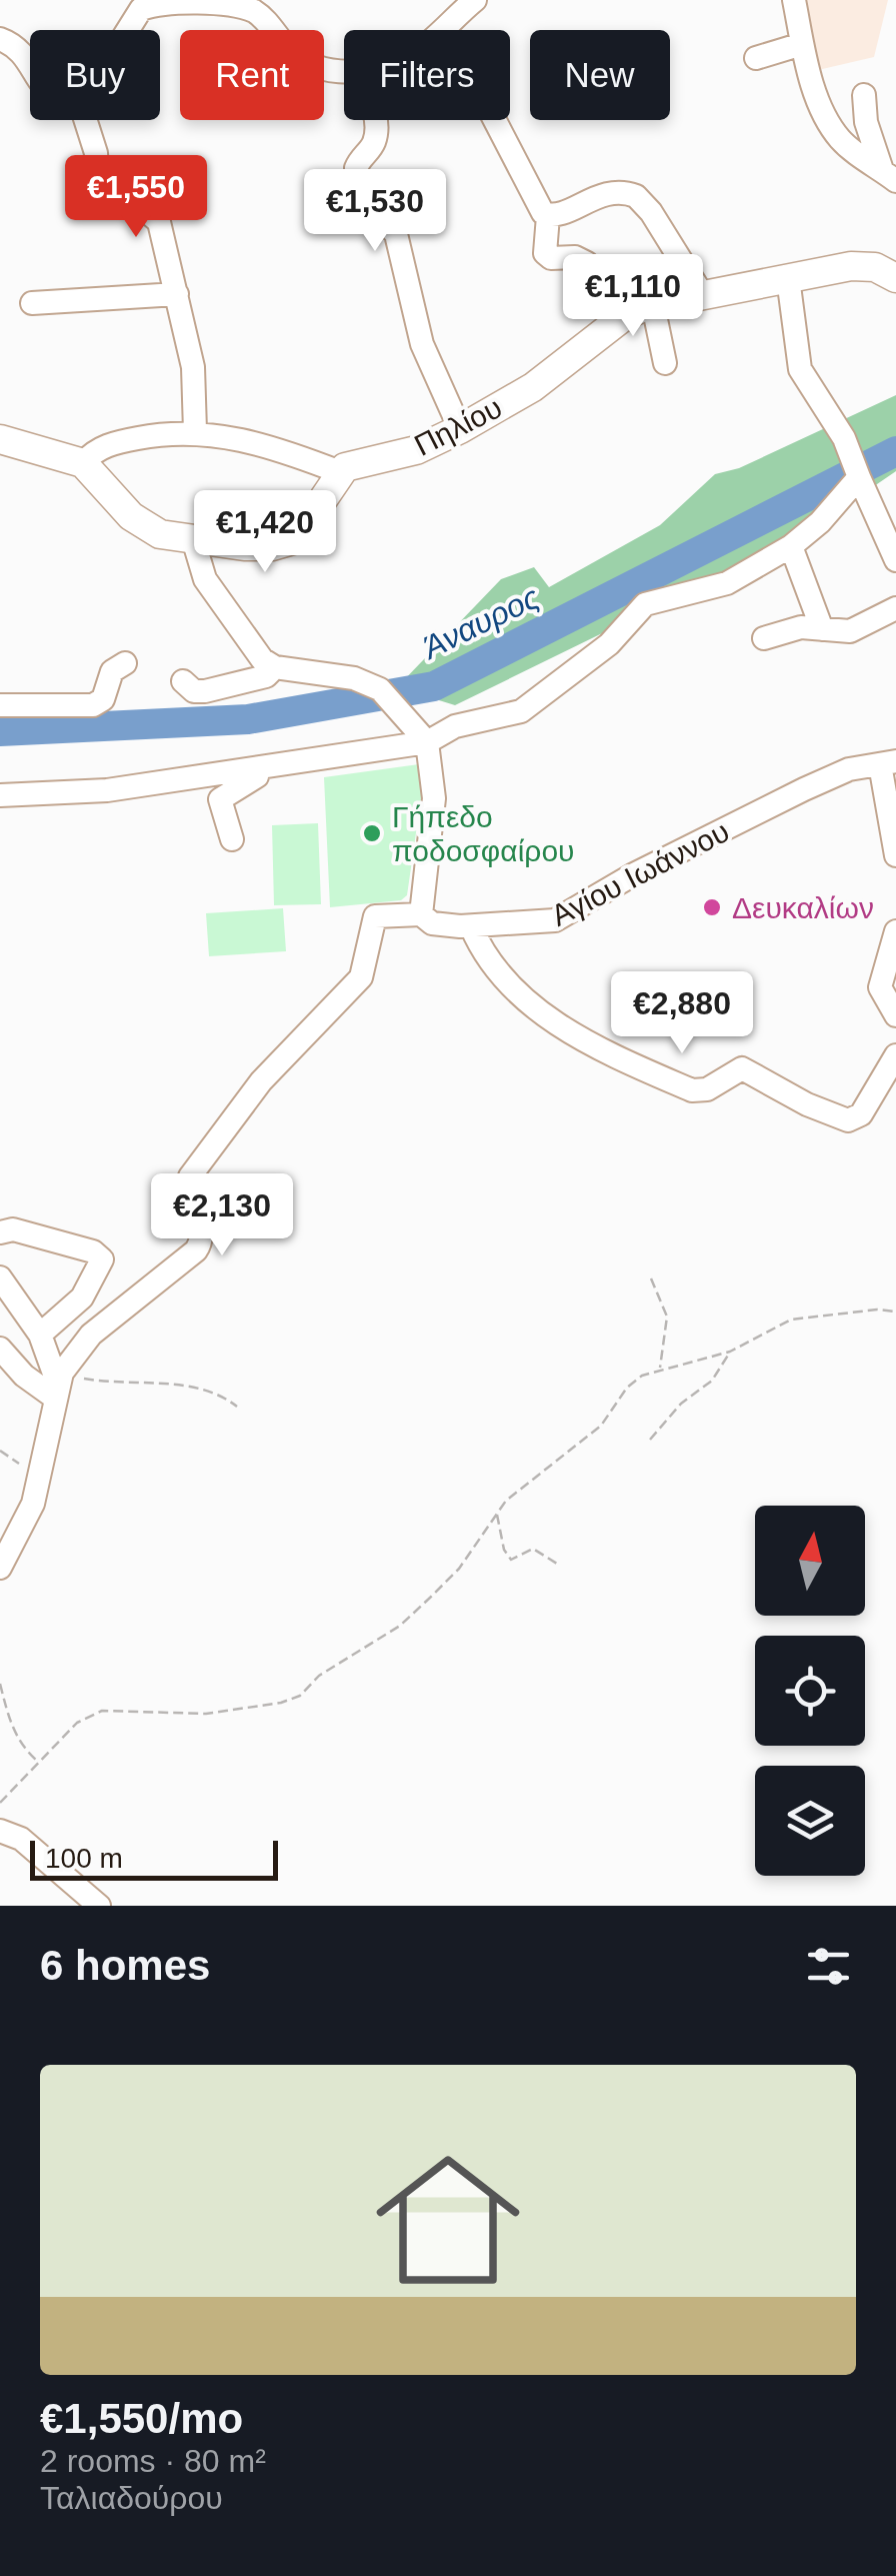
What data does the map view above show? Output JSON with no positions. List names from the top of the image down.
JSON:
{
  "streets": {
    "main road": ["Πηλίου"],
    "street": ["Αγίου Ιωάννου"]
  },
  "water": ["Άναυρος"],
  "places": ["Γήπεδο ποδοσφαίρου", "Δευκαλίων"],
  "scale_bar": "100 m",
  "north": "top",
  "page": {
    "chip": [
      "Buy",
      "Rent",
      "Filters",
      "New"
    ],
    "price": [
      "€1,550",
      "€1,530",
      "€1,110",
      "€1,420",
      "€2,880",
      "€2,130"
    ],
    "scale": "100 m",
    "heading": "6 homes",
    "list": [
      {
        "name": "€1,550/mo",
        "note": "2 rooms · 80 m² · Ταλιαδούρου"
      }
    ]
  }
}
